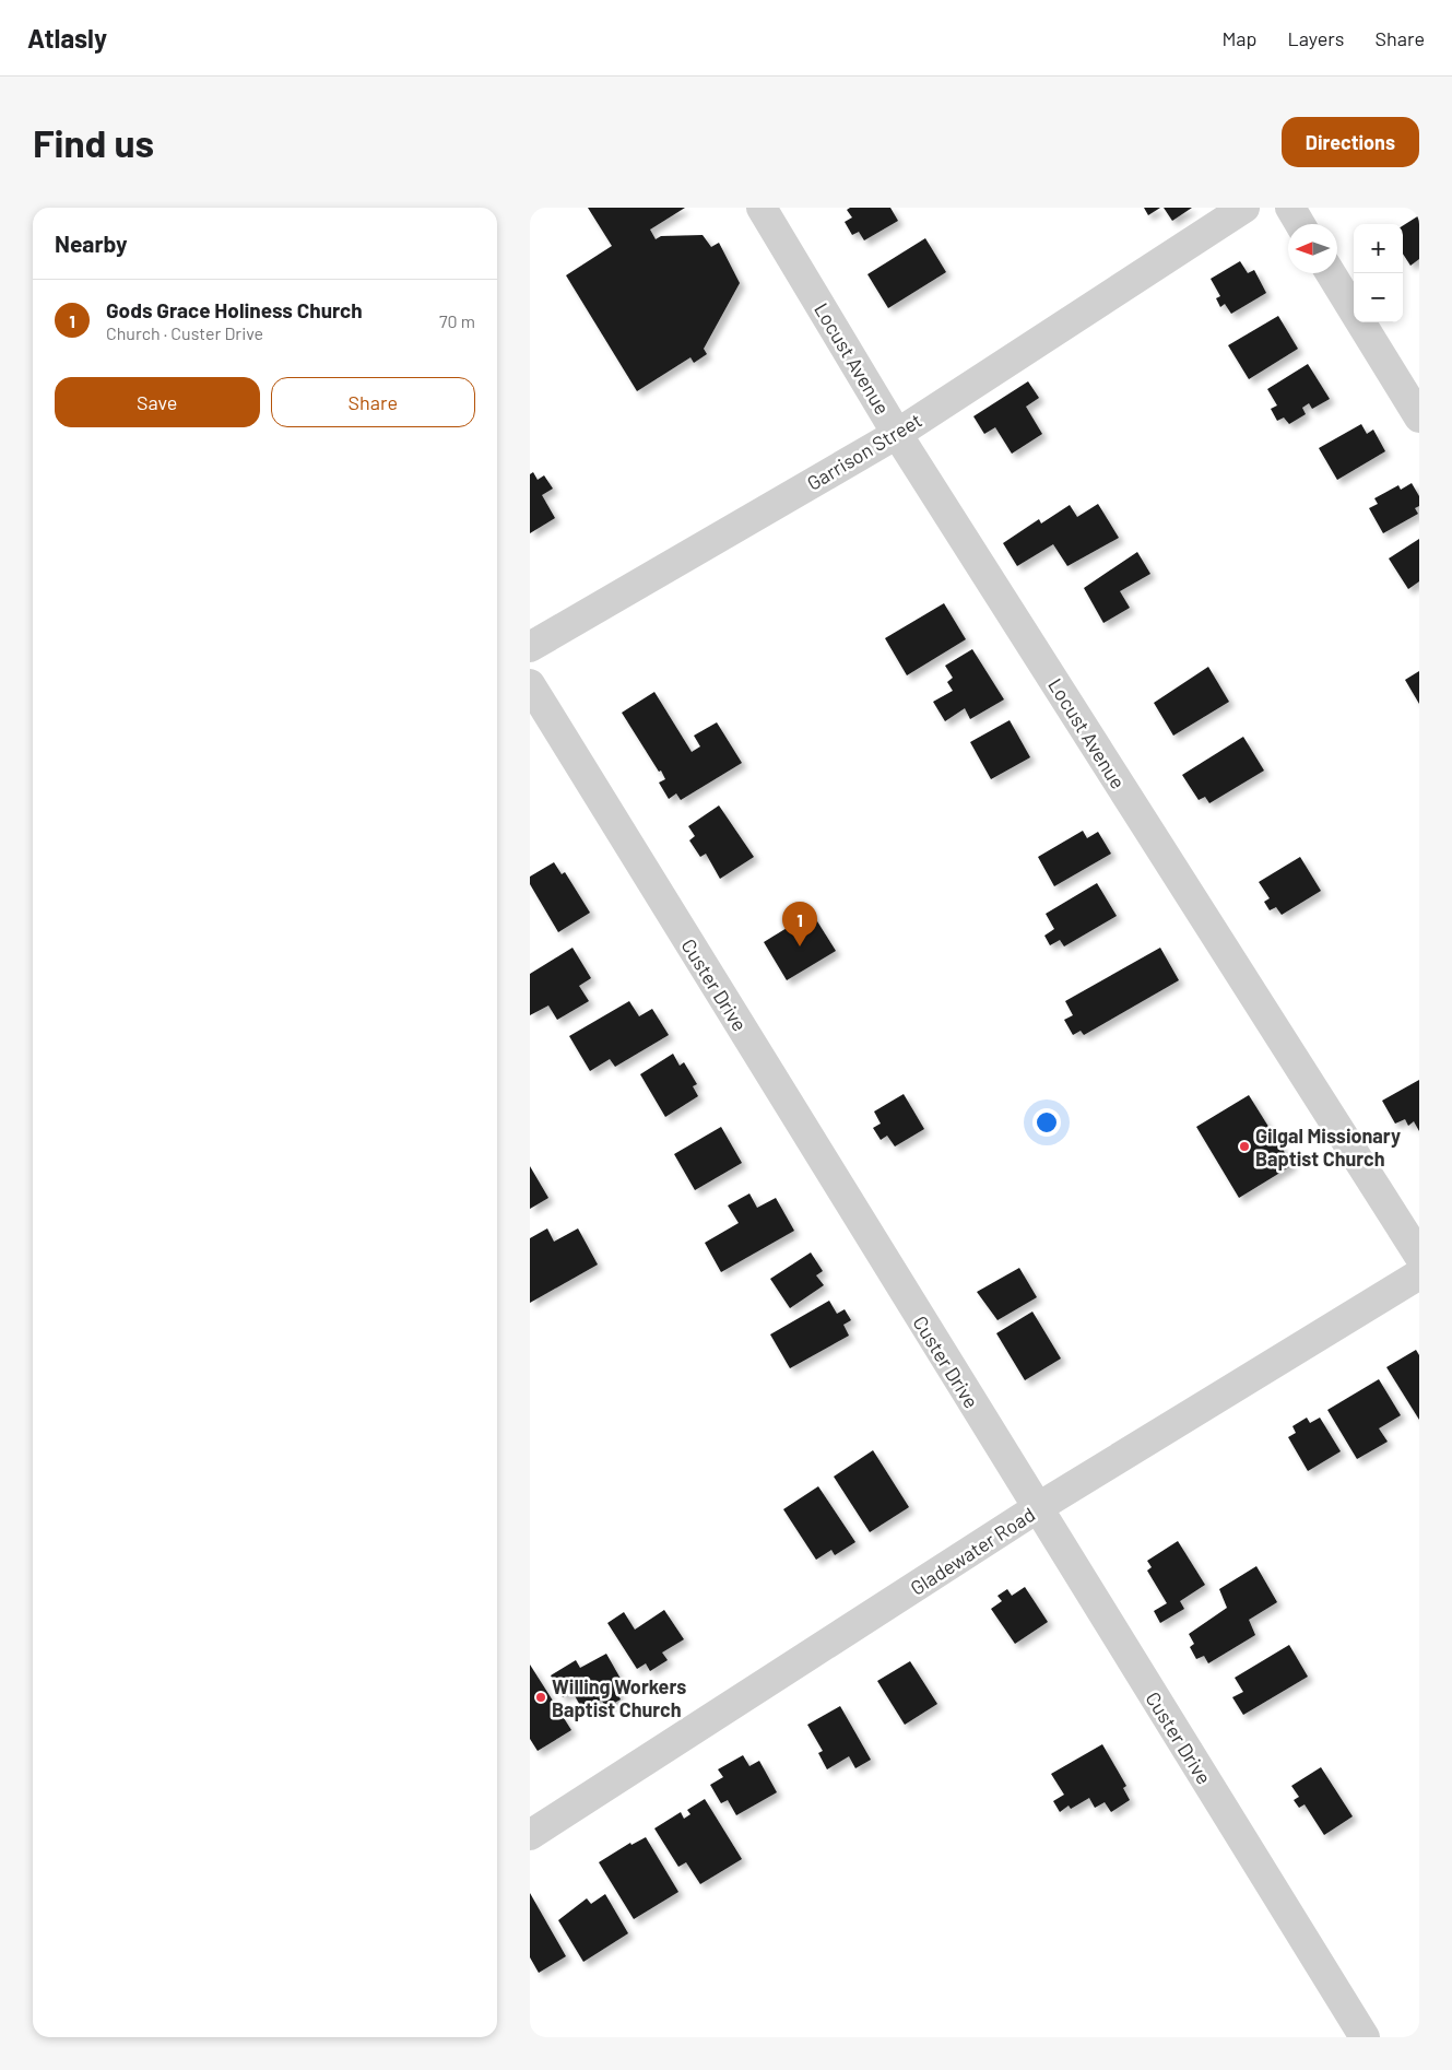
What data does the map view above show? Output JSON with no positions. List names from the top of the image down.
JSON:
{
  "streets": {
    "street": [
      "Locust Avenue",
      "Garrison Street",
      "Custer Drive",
      "Gladewater Road"
    ]
  },
  "crossings": [
    ["Locust Avenue", "Garrison Street"],
    ["Custer Drive", "Gladewater Road"]
  ],
  "places": ["Gilgal Missionary Baptist Church", "Willing Workers Baptist Church"],
  "north": "left",
  "page": {
    "header": "Atlasly",
    "nav": ["Map", "Layers", "Share"],
    "buttons": [
      "Directions",
      ["Save", "Share"]
    ],
    "title": "Find us",
    "heading": "Nearby",
    "map_buttons": ["+", "−"],
    "list": [
      {
        "mark": "1",
        "name": "Gods Grace Holiness Church",
        "note": "Church · Custer Drive",
        "value": "70 m"
      }
    ],
    "pins": "1"
  }
}
